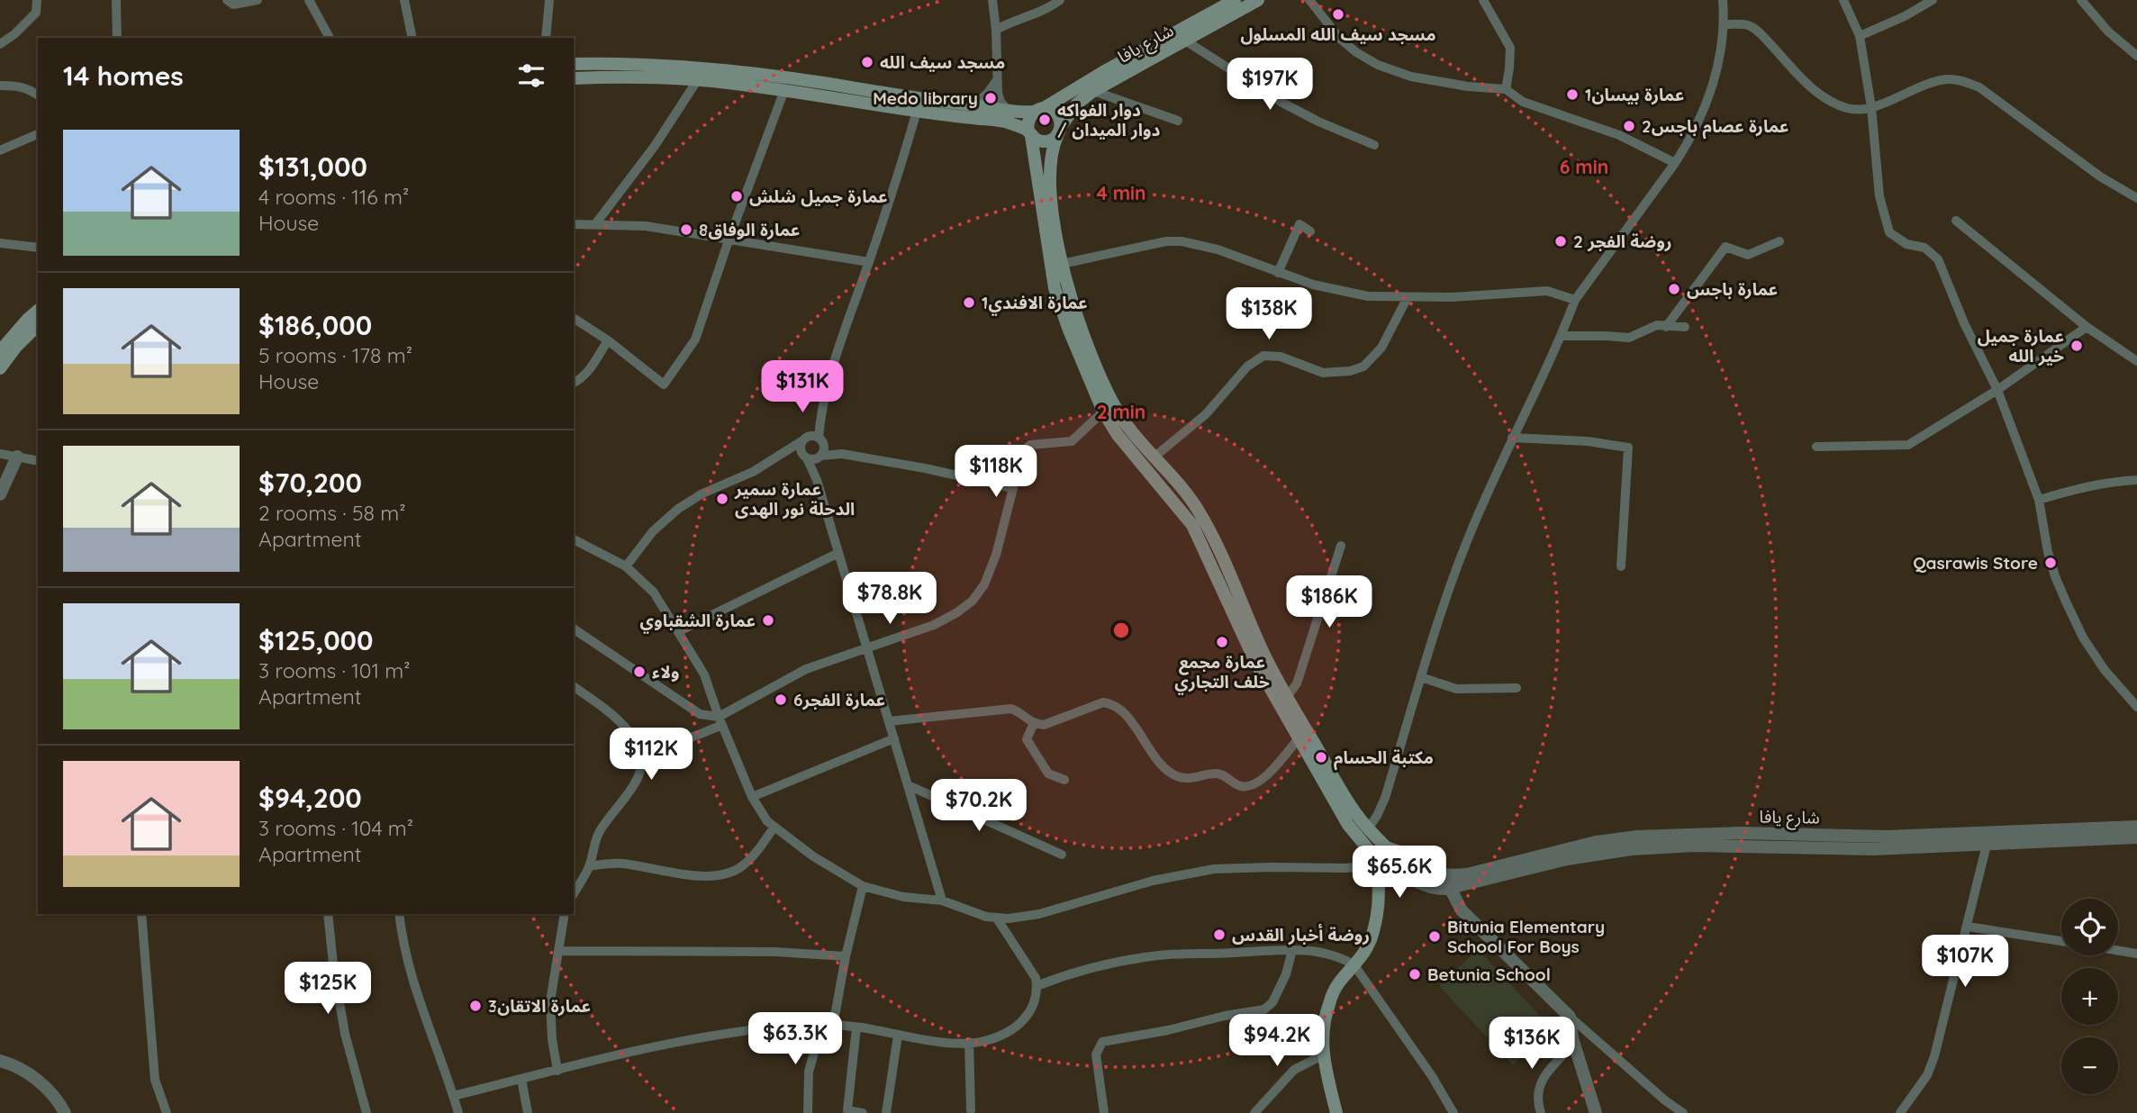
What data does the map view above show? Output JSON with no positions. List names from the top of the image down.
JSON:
{
  "streets": {
    "main road": ["شارع يافا"]
  },
  "places": [
    "مسجد سيف الله المسلول",
    "مسجد سيف الله",
    "عمارة بيسان1",
    "Medo library",
    "دوار الفواكه / دوار الميدان",
    "عمارة عصام باجس2",
    "عمارة جميل شلش",
    "عمارة الوفاق8",
    "روضة الفجر 2",
    "عمارة باجس",
    "عمارة الافندي1",
    "عمارة جميل خير الله",
    "عمارة سمير الدحلة نور الهدى",
    "Qasrawis Store",
    "عمارة الشقباوي",
    "عمارة مجمع خلف التجاري",
    "ولاء",
    "عمارة الفجر6",
    "مكتبة الحسام",
    "روضة أخبار القدس",
    "Bitunia Elementary School For Boys",
    "Betunia School",
    "عمارة الاتقان3"
  ],
  "page": {
    "heading": "14 homes",
    "price": [
      "$197K",
      "$138K",
      "$131K",
      "$118K",
      "$78.8K",
      "$186K",
      "$112K",
      "$70.2K",
      "$65.6K",
      "$107K",
      "$125K",
      "$63.3K",
      "$94.2K",
      "$136K"
    ],
    "list": [
      {
        "name": "$131,000",
        "note": "4 rooms · 116 m² · House"
      },
      {
        "name": "$186,000",
        "note": "5 rooms · 178 m² · House"
      },
      {
        "name": "$70,200",
        "note": "2 rooms · 58 m² · Apartment"
      },
      {
        "name": "$125,000",
        "note": "3 rooms · 101 m² · Apartment"
      },
      {
        "name": "$94,200",
        "note": "3 rooms · 104 m² · Apartment"
      }
    ],
    "map_buttons": ["+", "−"]
  },
  "rings": ["6 min", "4 min", "2 min"]
}
